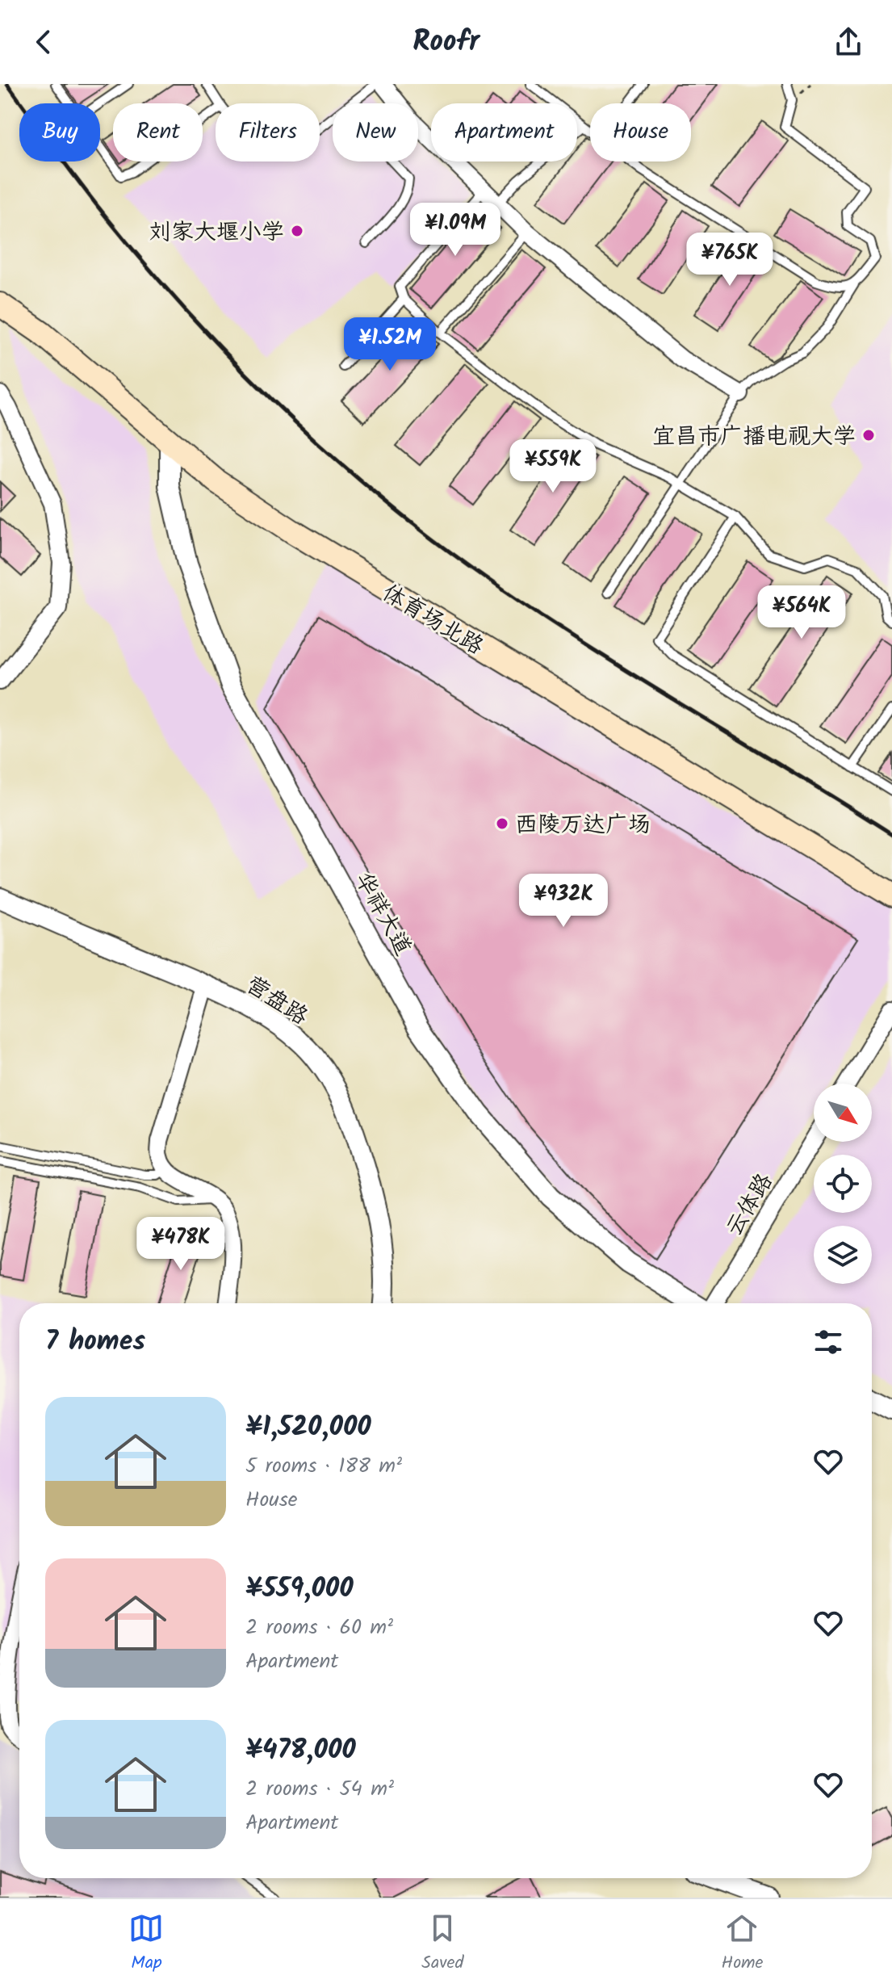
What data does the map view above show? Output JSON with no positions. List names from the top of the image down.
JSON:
{
  "streets": {
    "main road": ["体育场北路"],
    "street": ["华祥大道", "营盘路", "云体路"]
  },
  "crossings": [
    ["体育场北路", "华祥大道"]
  ],
  "places": ["刘家大堰小学", "宜昌市广播电视大学", "西陵万达广场"],
  "north": "bottom right",
  "page": {
    "header": "Roofr",
    "chip": [
      "Buy",
      "Rent",
      "Filters",
      "New",
      "Apartment",
      "House"
    ],
    "price": [
      "¥1.09M",
      "¥765K",
      "¥1.52M",
      "¥559K",
      "¥564K",
      "¥932K",
      "¥478K"
    ],
    "heading": "7 homes",
    "list": [
      {
        "name": "¥1,520,000",
        "note": "5 rooms · 188 m² · House"
      },
      {
        "name": "¥559,000",
        "note": "2 rooms · 60 m² · Apartment"
      },
      {
        "name": "¥478,000",
        "note": "2 rooms · 54 m² · Apartment"
      }
    ],
    "tabs": ["Map", "Saved", "Home"]
  }
}
